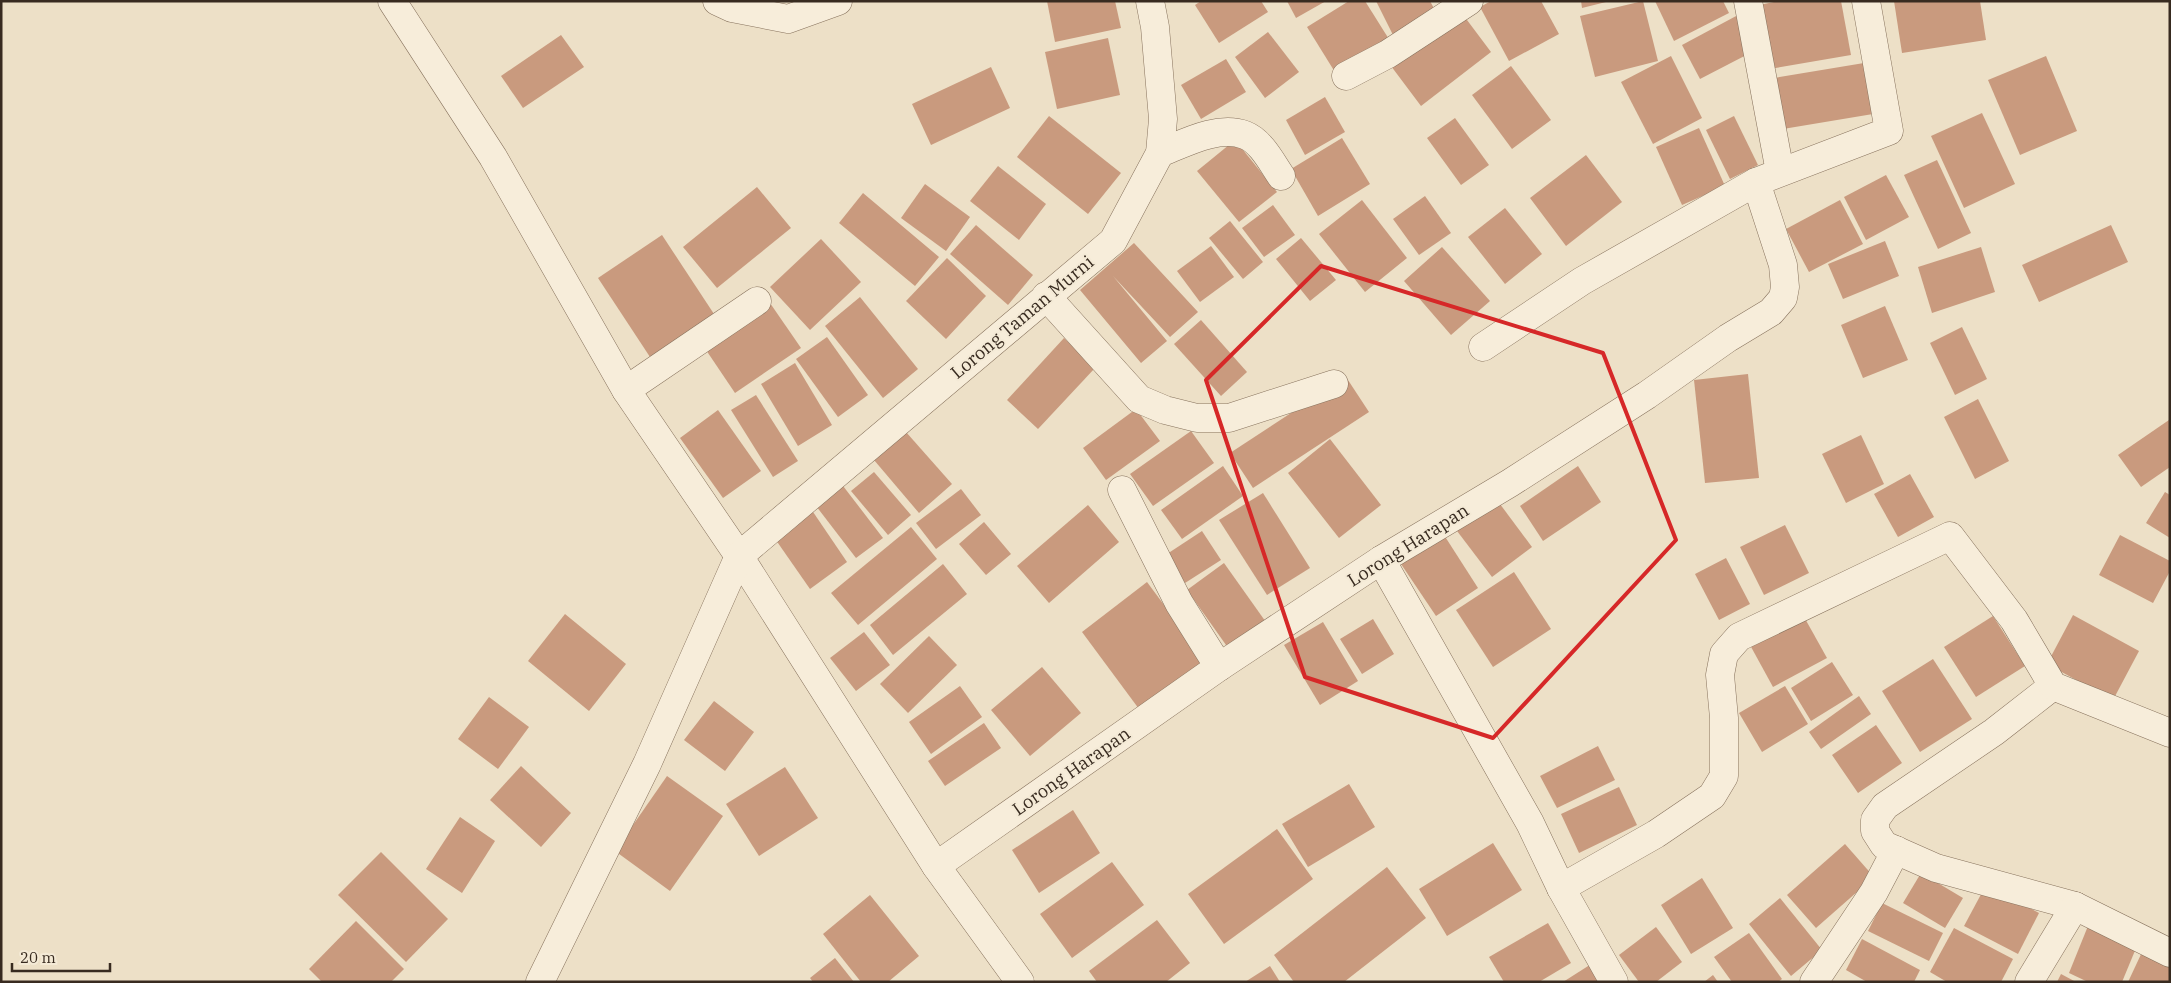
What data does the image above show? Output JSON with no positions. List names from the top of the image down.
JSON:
{
  "streets": {
    "street": ["Lorong Taman Murni", "Lorong Harapan"]
  },
  "scale_bar": "20 m"
}
